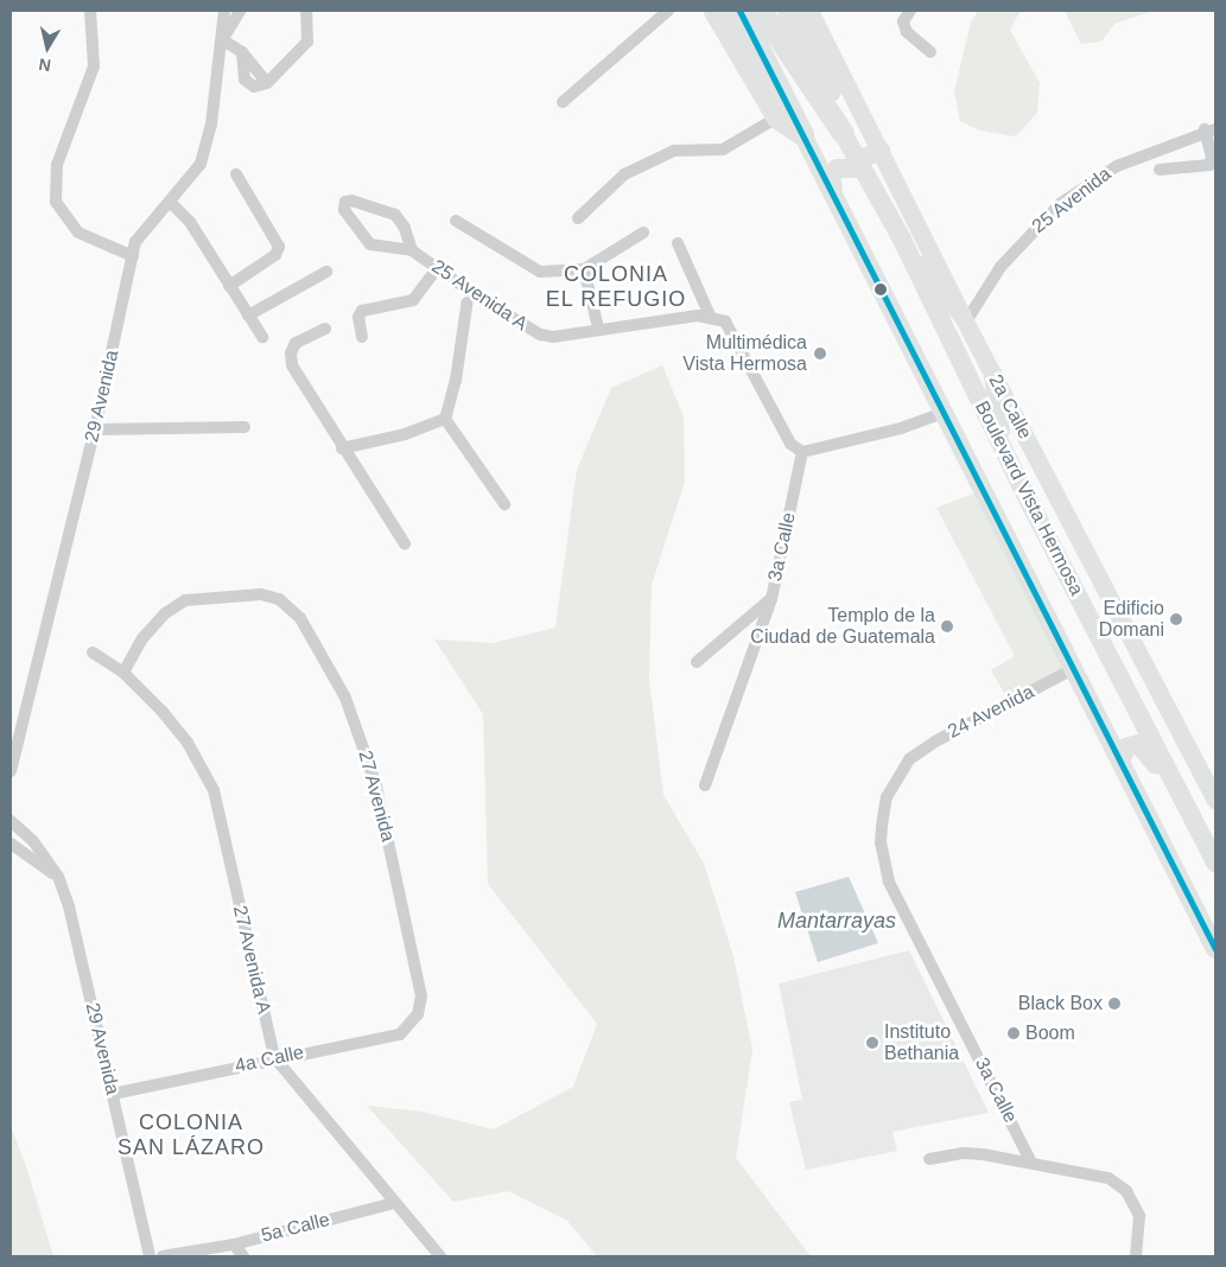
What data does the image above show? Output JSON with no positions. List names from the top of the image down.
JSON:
{
  "streets": {
    "main road": ["Boulevard Vista Hermosa"],
    "street": [
      "25 Avenida",
      "25 Avenida A",
      "29 Avenida",
      "2a Calle",
      "3a Calle",
      "24 Avenida",
      "27 Avenida",
      "27 Avenida A",
      "4a Calle",
      "5a Calle"
    ]
  },
  "crossings": [
    ["25 Avenida", "2a Calle"],
    ["25 Avenida A", "3a Calle"],
    ["29 Avenida", "4a Calle"],
    ["Boulevard Vista Hermosa", "24 Avenida"],
    ["3a Calle", "24 Avenida"],
    ["27 Avenida", "27 Avenida A"],
    ["27 Avenida", "4a Calle"],
    ["27 Avenida A", "4a Calle"],
    ["27 Avenida A", "5a Calle"]
  ],
  "districts": ["COLONIA EL REFUGIO", "COLONIA SAN LÁZARO"],
  "water": ["Mantarrayas"],
  "places": [
    "Multimédica Vista Hermosa",
    "Edificio Domani",
    "Templo de la Ciudad de Guatemala",
    "Black Box",
    "Boom",
    "Instituto Bethania"
  ],
  "north": "bottom"
}
